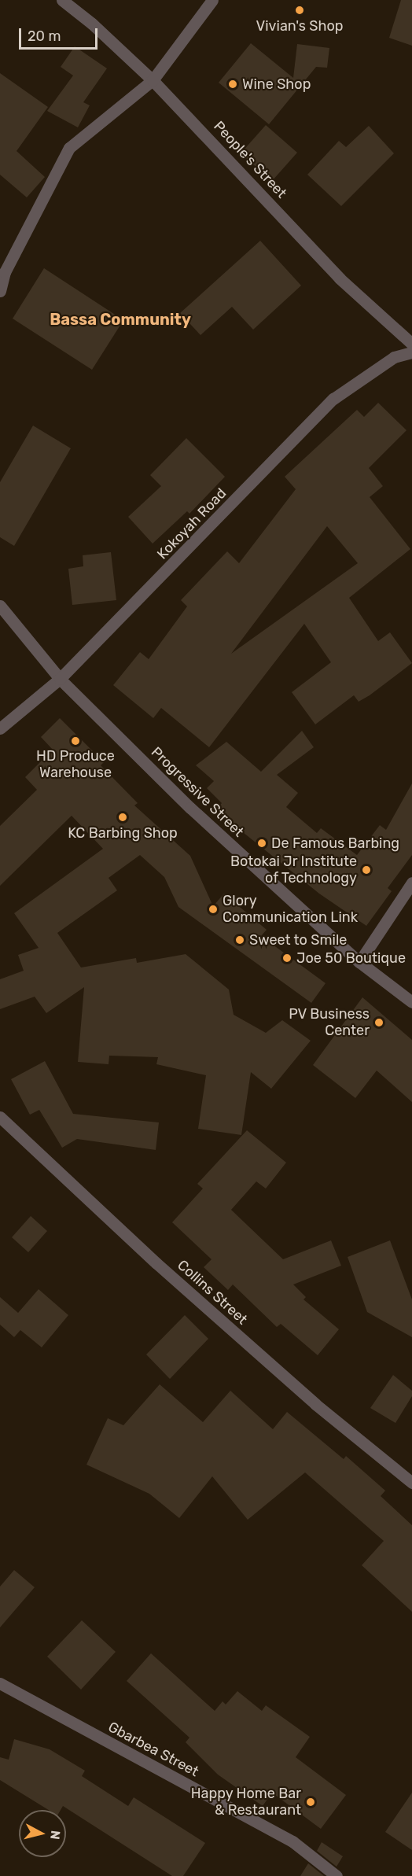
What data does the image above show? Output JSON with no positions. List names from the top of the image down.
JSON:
{
  "streets": {
    "street": [
      "People's Street",
      "Kokoyah Road",
      "Progressive Street",
      "Collins Street",
      "Gbarbea Street"
    ]
  },
  "crossings": [
    ["Kokoyah Road", "Progressive Street"]
  ],
  "districts": ["Bassa Community"],
  "places": [
    "Vivian's Shop",
    "Wine Shop",
    "HD Produce Warehouse",
    "KC Barbing Shop",
    "De Famous Barbing",
    "Botokai Jr Institute of Technology",
    "Glory Communication Link",
    "Sweet to Smile",
    "Joe 50 Boutique",
    "PV Business Center",
    "Happy Home Bar & Restaurant"
  ],
  "scale_bar": "20 m",
  "north": "right"
}
